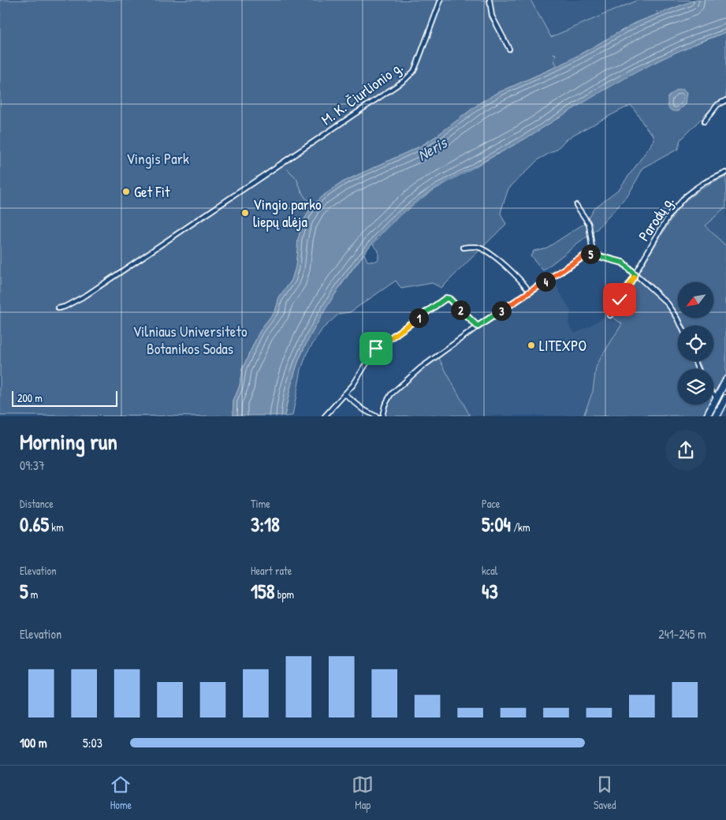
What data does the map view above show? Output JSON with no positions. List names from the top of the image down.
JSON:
{
  "streets": {
    "street": ["M. K. Čiurlionio g.", "Parodų g."]
  },
  "water": ["Neris"],
  "parks": ["Vingis Park", "Vilniaus Universiteto Botanikos Sodas"],
  "places": ["Get Fit", "Vingio parko liepų alėja", "LITEXPO"],
  "scale_bar": "200 m",
  "north": "bottom left",
  "page": {
    "pins": [
      "5",
      "4",
      "2",
      "3",
      "1"
    ],
    "scale": "200 m",
    "heading": ["Morning run", "09:37"],
    "stats": [
      ["Distance", "0.65 km"],
      ["Time", "3:18"],
      ["Pace", "5:04 /km"],
      ["Elevation", "5 m"],
      ["Heart rate", "158 bpm"],
      ["kcal", "43"]
    ],
    "chart": ["Elevation", "241–245 m"],
    "list": [
      {
        "name": "100 m",
        "note": "5:03"
      }
    ],
    "tabs": ["Home", "Map", "Saved"]
  }
}
